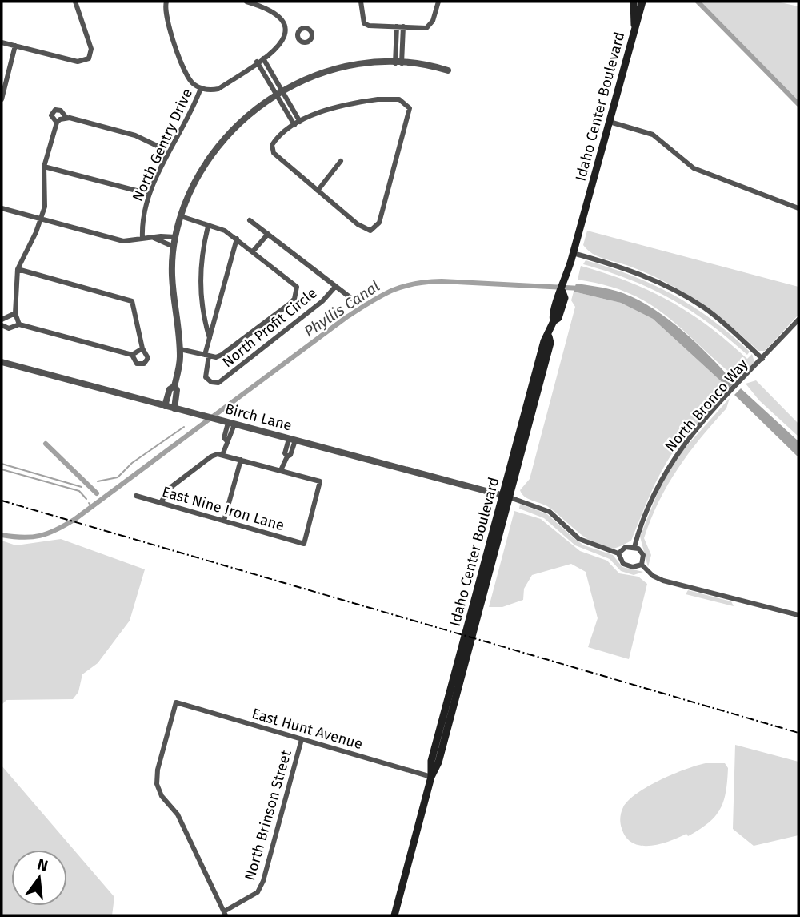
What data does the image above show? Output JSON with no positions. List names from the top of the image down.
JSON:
{
  "streets": {
    "main road": ["Idaho Center Boulevard"],
    "street": [
      "North Gentry Drive",
      "North Profit Circle",
      "North Bronco Way",
      "Birch Lane",
      "East Nine Iron Lane",
      "East Hunt Avenue",
      "North Brinson Street"
    ]
  },
  "crossings": [
    ["Idaho Center Boulevard", "Birch Lane"],
    ["Idaho Center Boulevard", "East Hunt Avenue"],
    ["East Hunt Avenue", "North Brinson Street"]
  ],
  "water": ["Phyllis Canal"],
  "north": "top"
}
